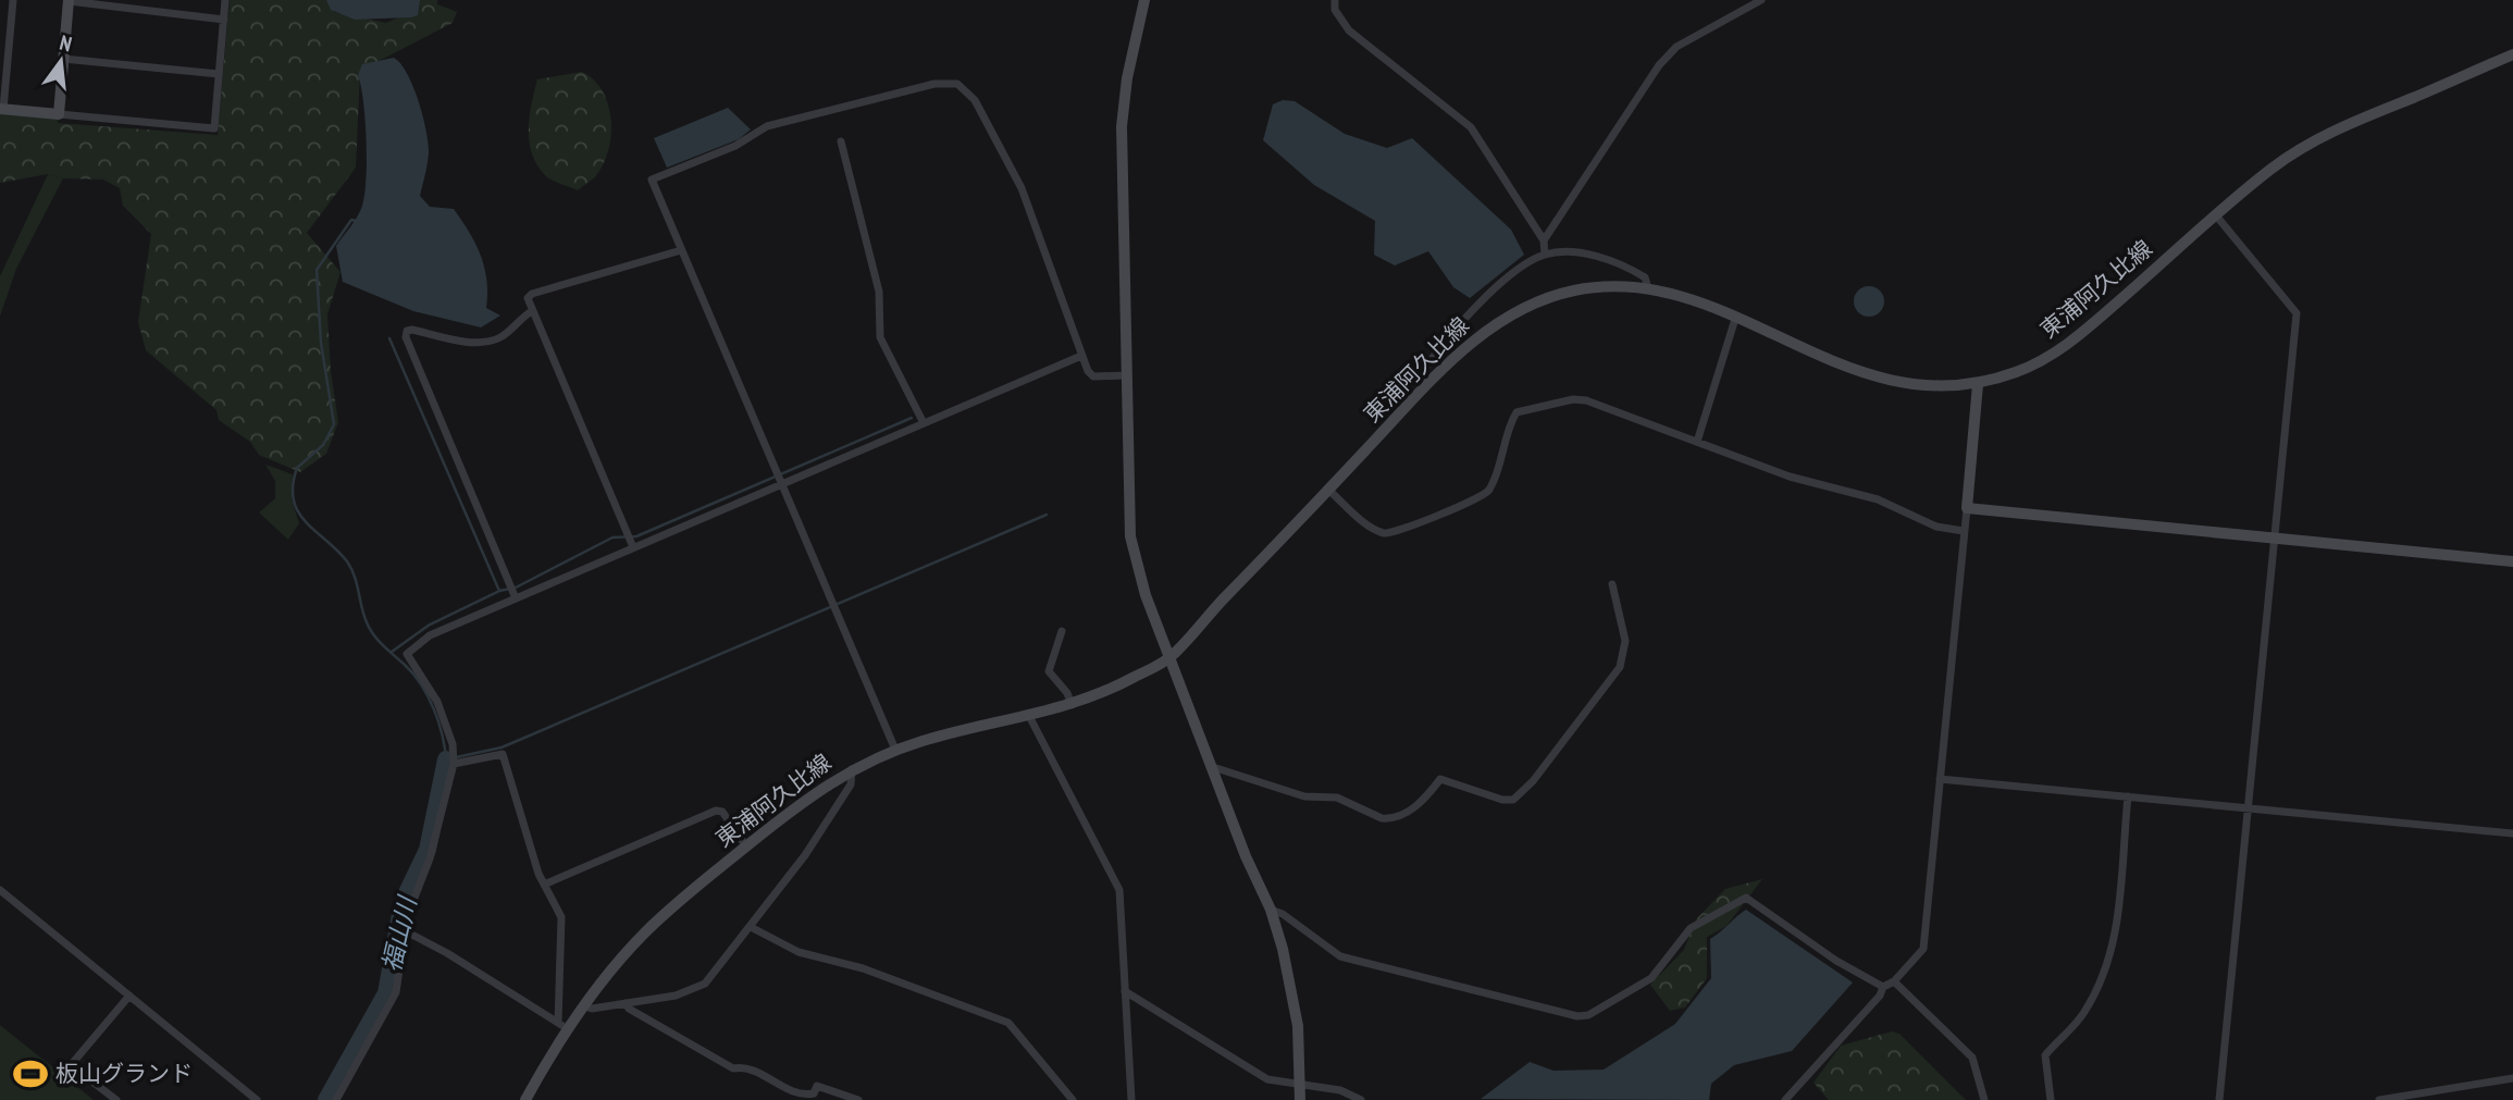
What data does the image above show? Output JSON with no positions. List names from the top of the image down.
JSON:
{
  "streets": {
    "main road": ["東浦阿久比線"]
  },
  "water": ["福山川"],
  "places": {
    "sports": ["板山グランド"]
  },
  "north": "top"
}
